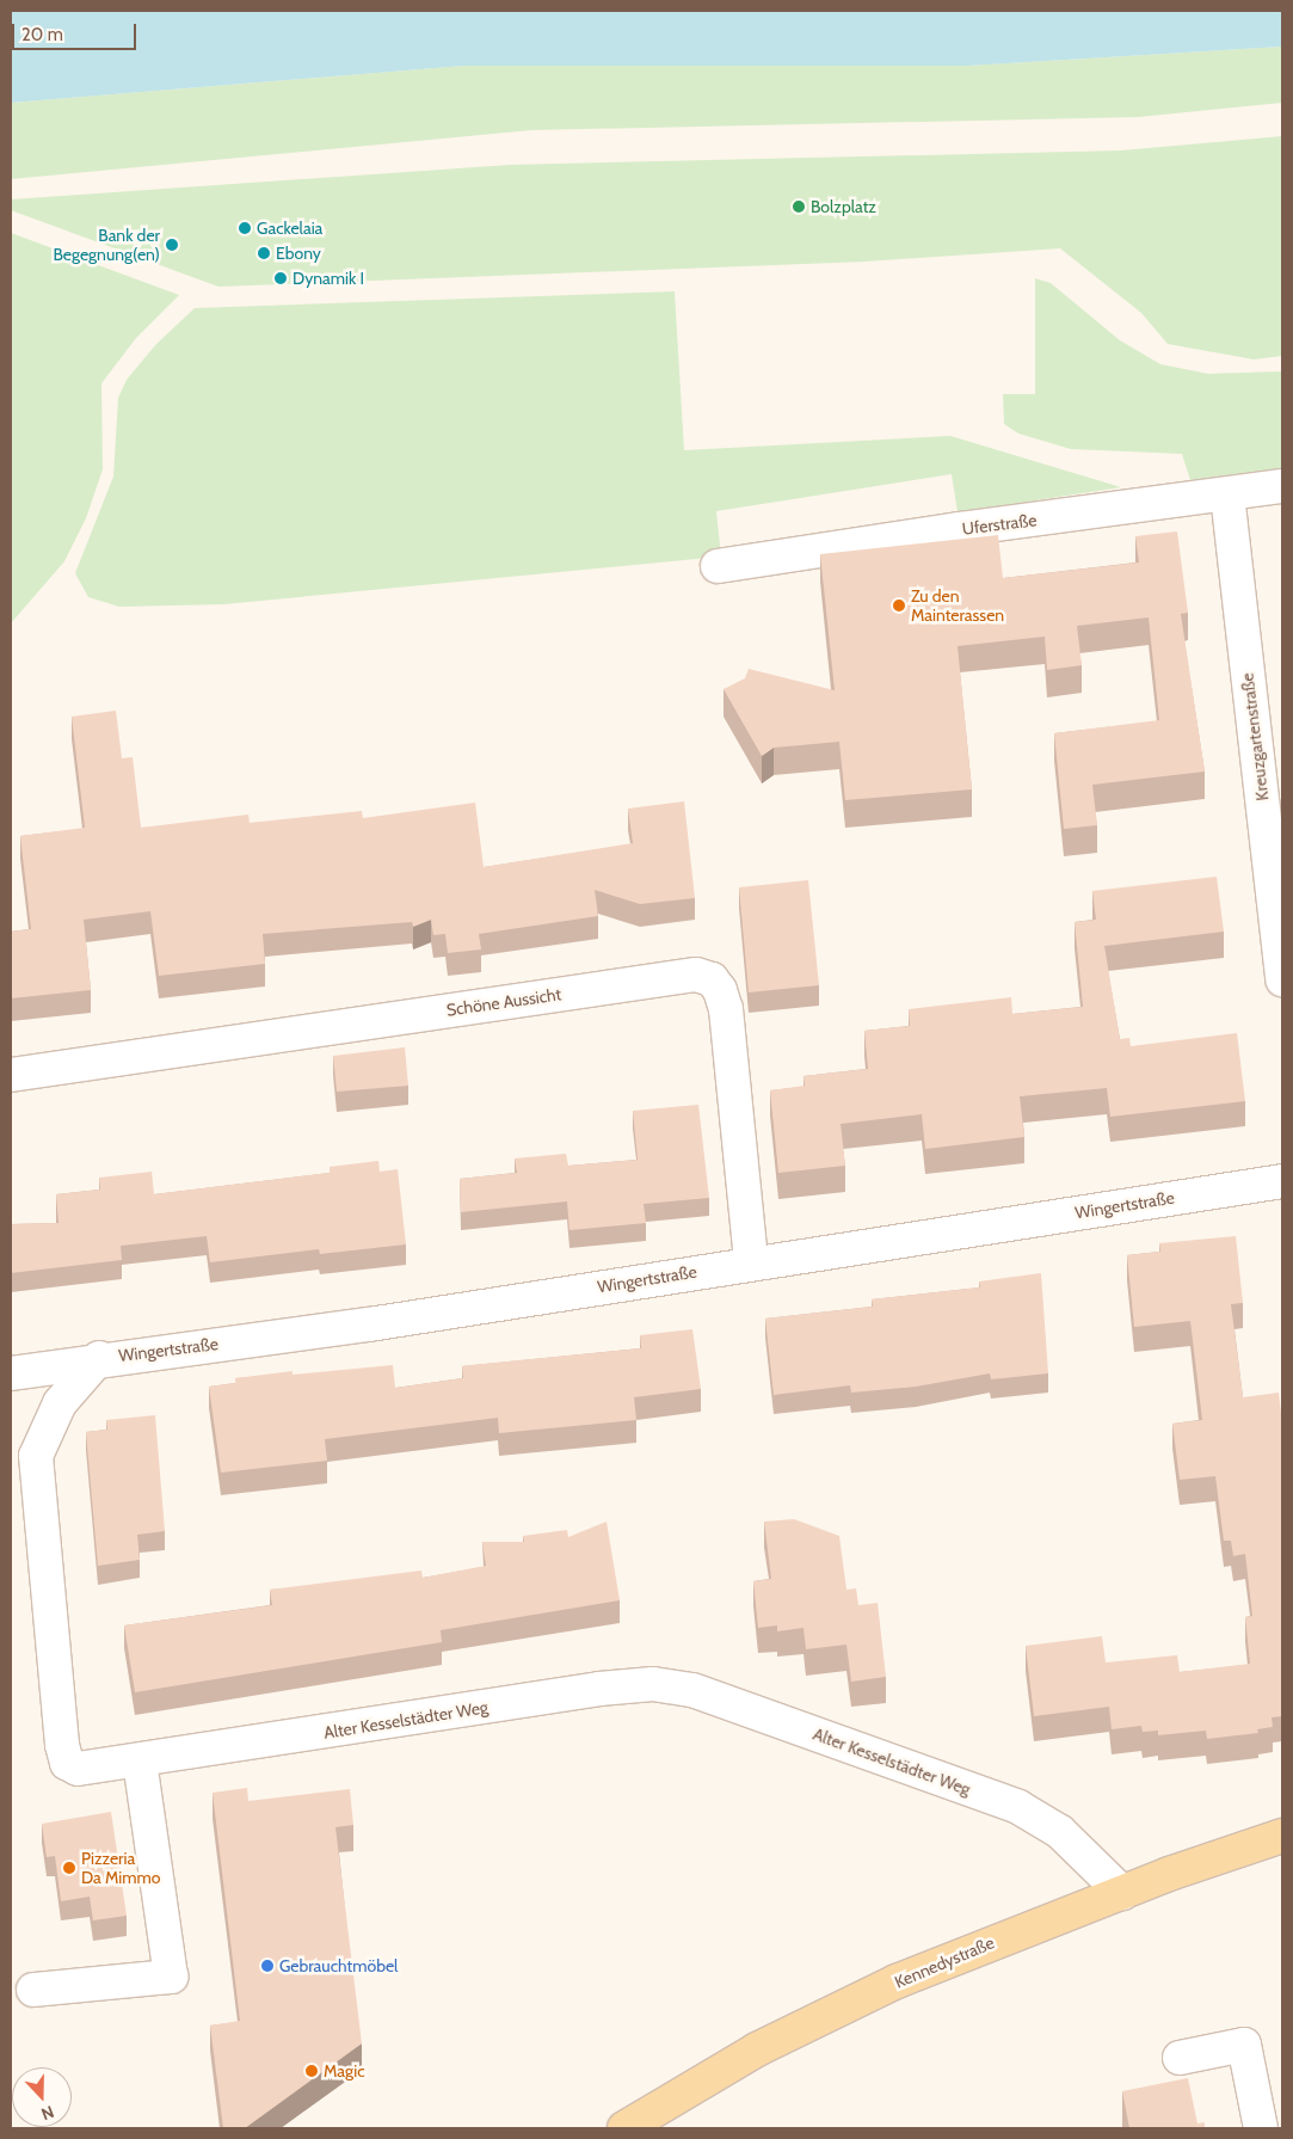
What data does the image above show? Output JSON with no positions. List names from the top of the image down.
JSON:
{
  "streets": {
    "main road": ["Kennedystraße"],
    "street": [
      "Uferstraße",
      "Kreuzgartenstraße",
      "Schöne Aussicht",
      "Wingertstraße",
      "Alter Kesselstädter Weg"
    ]
  },
  "crossings": [
    ["Uferstraße", "Kreuzgartenstraße"],
    ["Schöne Aussicht", "Wingertstraße"],
    ["Wingertstraße", "Alter Kesselstädter Weg"],
    ["Alter Kesselstädter Weg", "Kennedystraße"]
  ],
  "places": [
    "Bolzplatz",
    "Gackelaia",
    "Bank der Begegnung(en)",
    "Ebony",
    "Dynamik I",
    "Zu den Mainterassen",
    "Pizzeria Da Mimmo",
    "Gebrauchtmöbel",
    "Magic"
  ],
  "scale_bar": "20 m",
  "north": "bottom"
}
